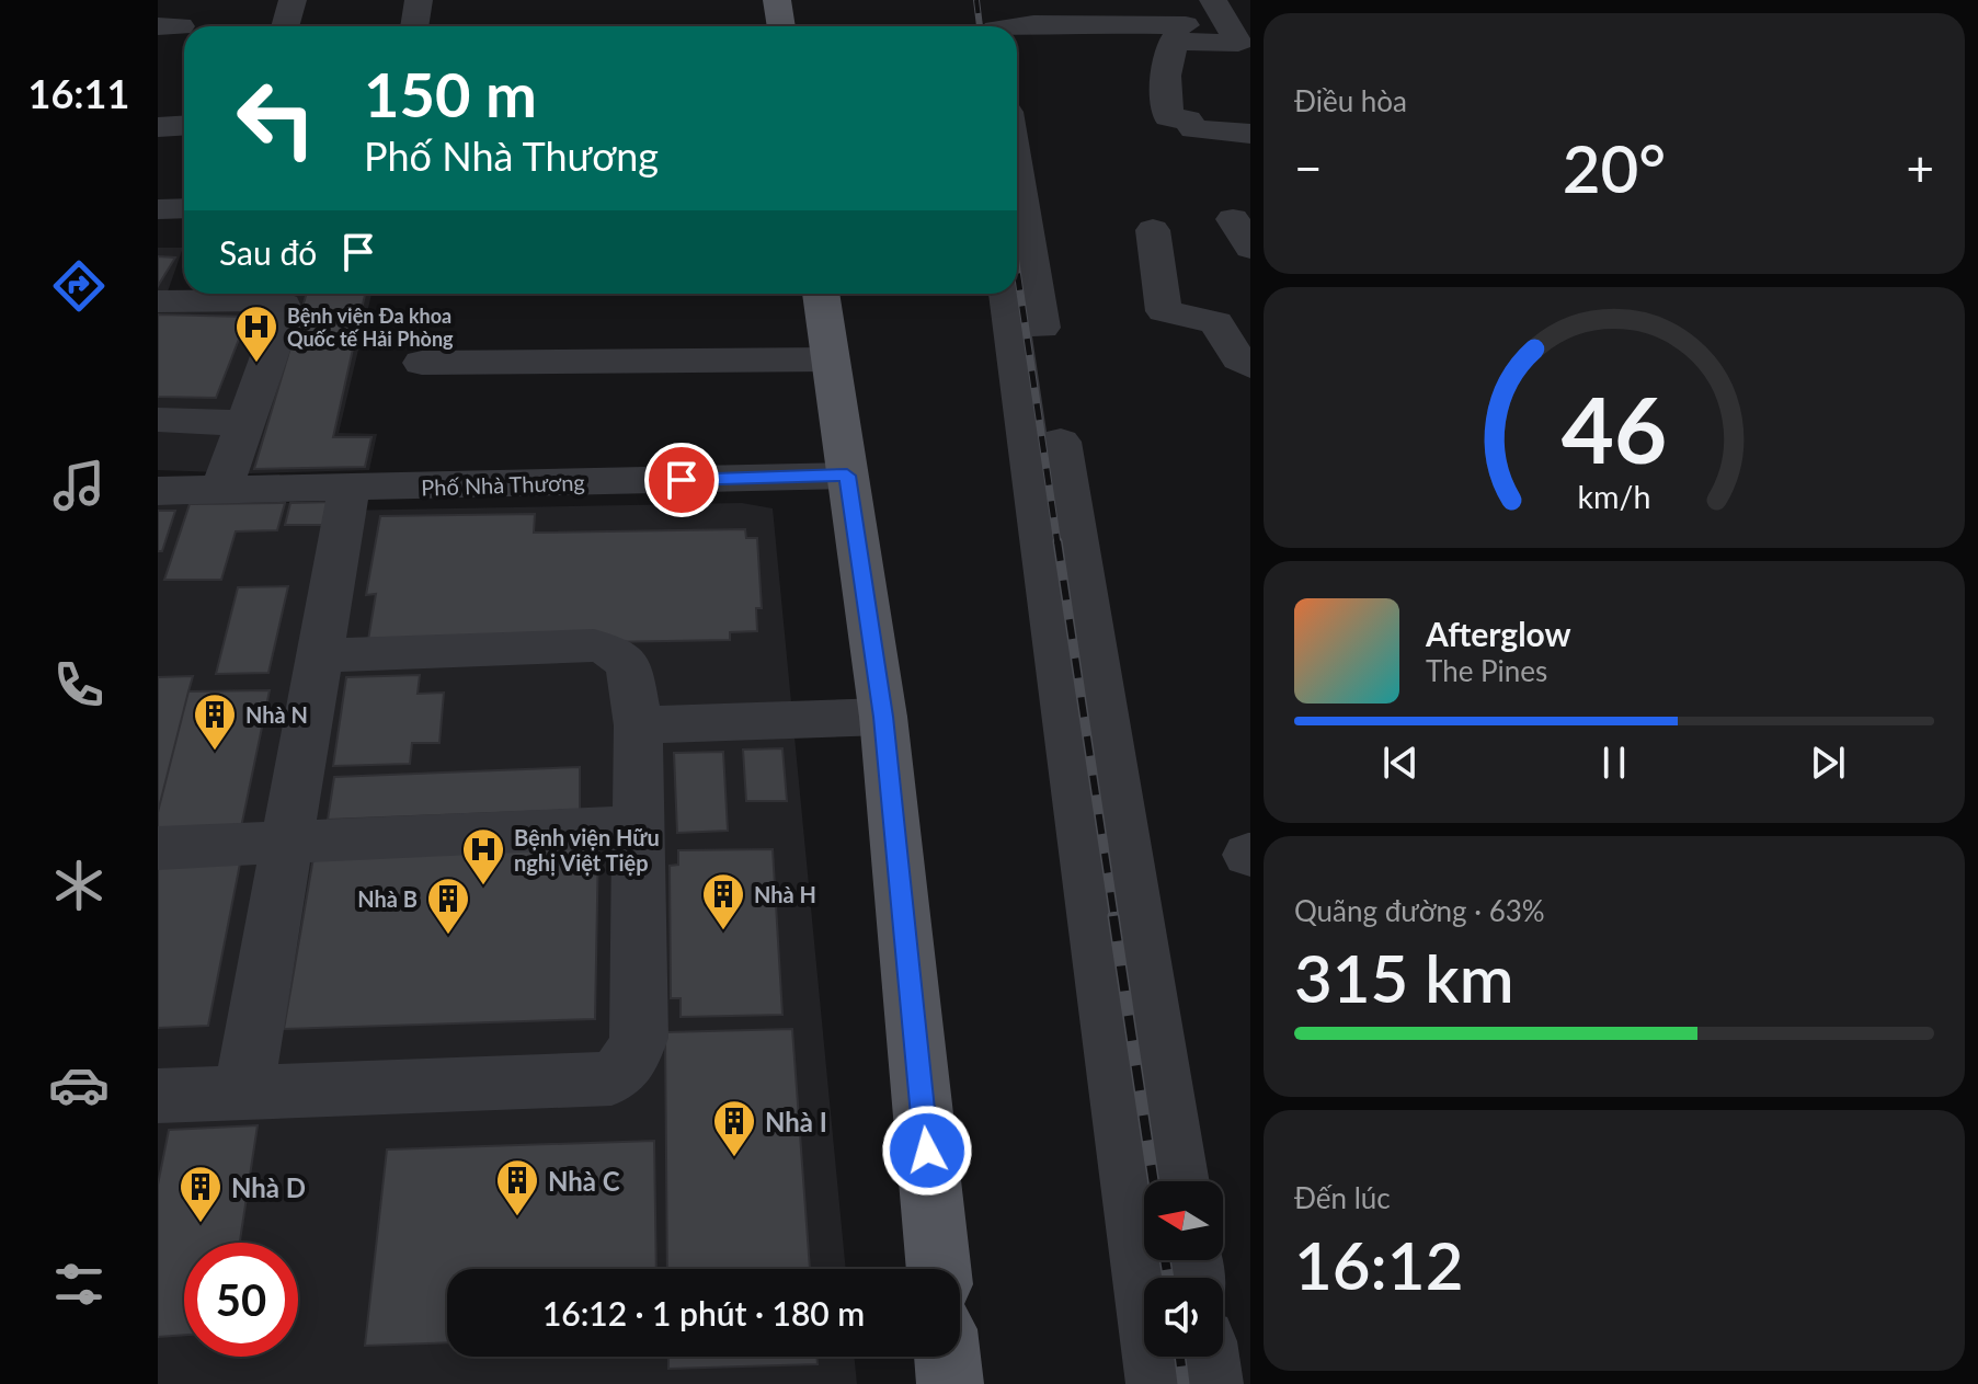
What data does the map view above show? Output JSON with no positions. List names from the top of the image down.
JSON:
{
  "streets": {
    "street": ["Phố Nhà Thương"]
  },
  "places": {
    "hospital": ["Bệnh viện Đa khoa Quốc tế Hải Phòng", "Bệnh viện Hữu nghị Việt Tiệp"],
    "building": [
      "Nhà N",
      "Nhà H",
      "Nhà B",
      "Nhà I",
      "Nhà C",
      "Nhà D"
    ]
  },
  "north": "left",
  "page": {
    "tabs": "16:11",
    "tile": [
      "Điều hòa",
      ["Quãng đường · 63%", "315 km"],
      ["Đến lúc", "16:12"]
    ],
    "turn": ["150 m", "Phố Nhà Thương"],
    "heat": ["−", "20°", "+"],
    "then": "Sau đó",
    "song": ["Afterglow", "The Pines"],
    "limit": "50",
    "trip": "16:12 · 1 phút · 180 m",
    "gauge": ["46", "km/h"]
  }
}
